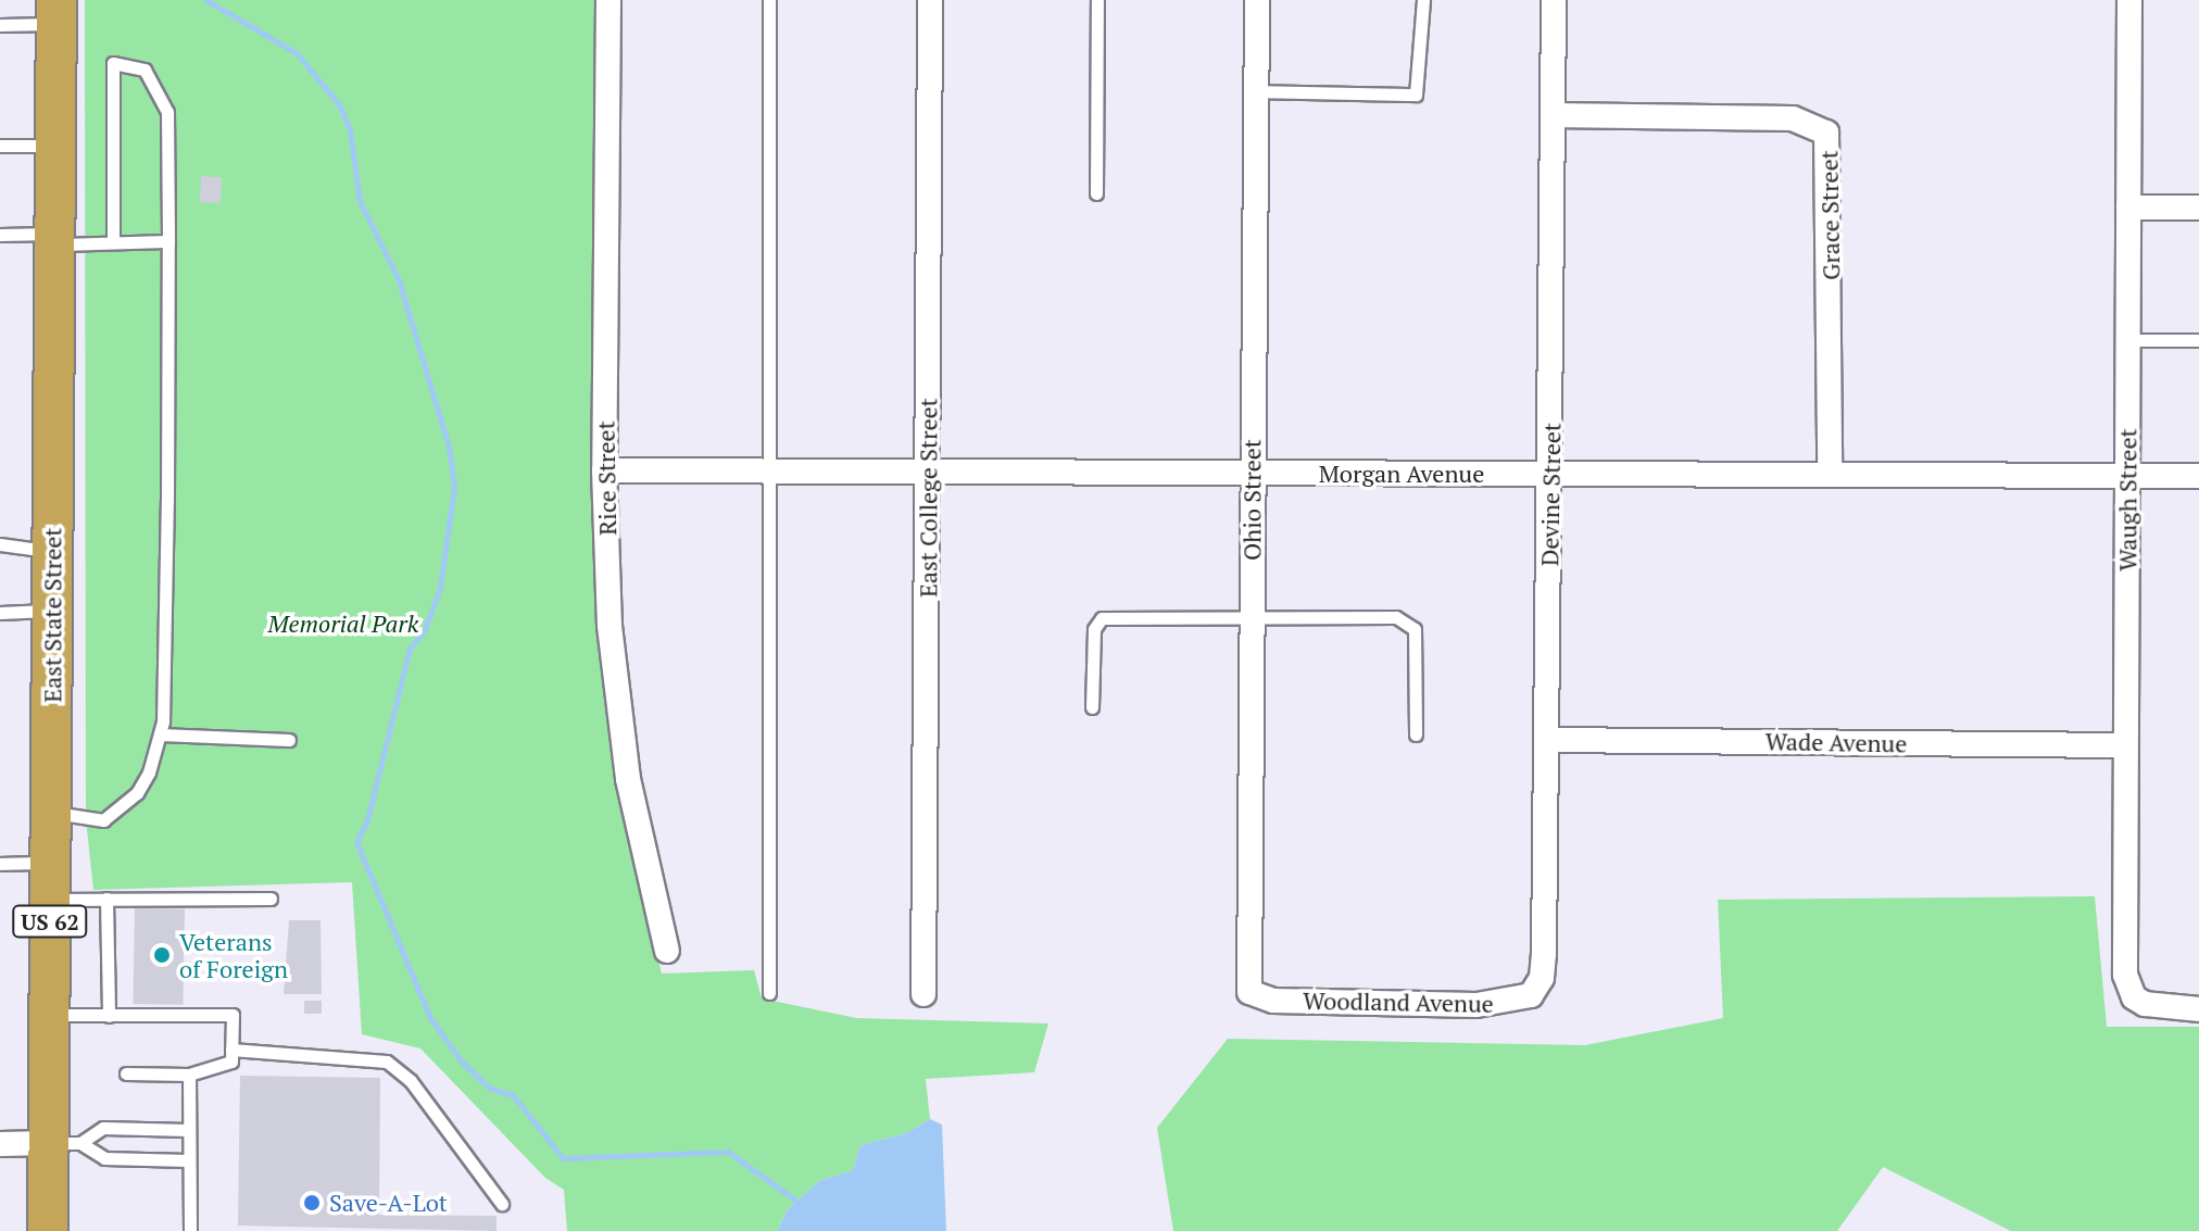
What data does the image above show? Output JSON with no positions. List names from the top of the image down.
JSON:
{
  "streets": {
    "highway": ["East State Street", "US 62"],
    "street": [
      "Grace Street",
      "Morgan Avenue",
      "Rice Street",
      "Devine Street",
      "East College Street",
      "Ohio Street",
      "Waugh Street",
      "Wade Avenue",
      "Woodland Avenue"
    ]
  },
  "crossings": [
    ["Grace Street", "Morgan Avenue"],
    ["Grace Street", "Devine Street"],
    ["Morgan Avenue", "Rice Street"],
    ["Morgan Avenue", "Devine Street"],
    ["Morgan Avenue", "East College Street"],
    ["Morgan Avenue", "Ohio Street"],
    ["Morgan Avenue", "Waugh Street"],
    ["Devine Street", "Wade Avenue"],
    ["Devine Street", "Woodland Avenue"],
    ["Ohio Street", "Woodland Avenue"],
    ["Waugh Street", "Wade Avenue"]
  ],
  "parks": ["Memorial Park"],
  "places": ["Veterans of Foreign", "Save-A-Lot"]
}
